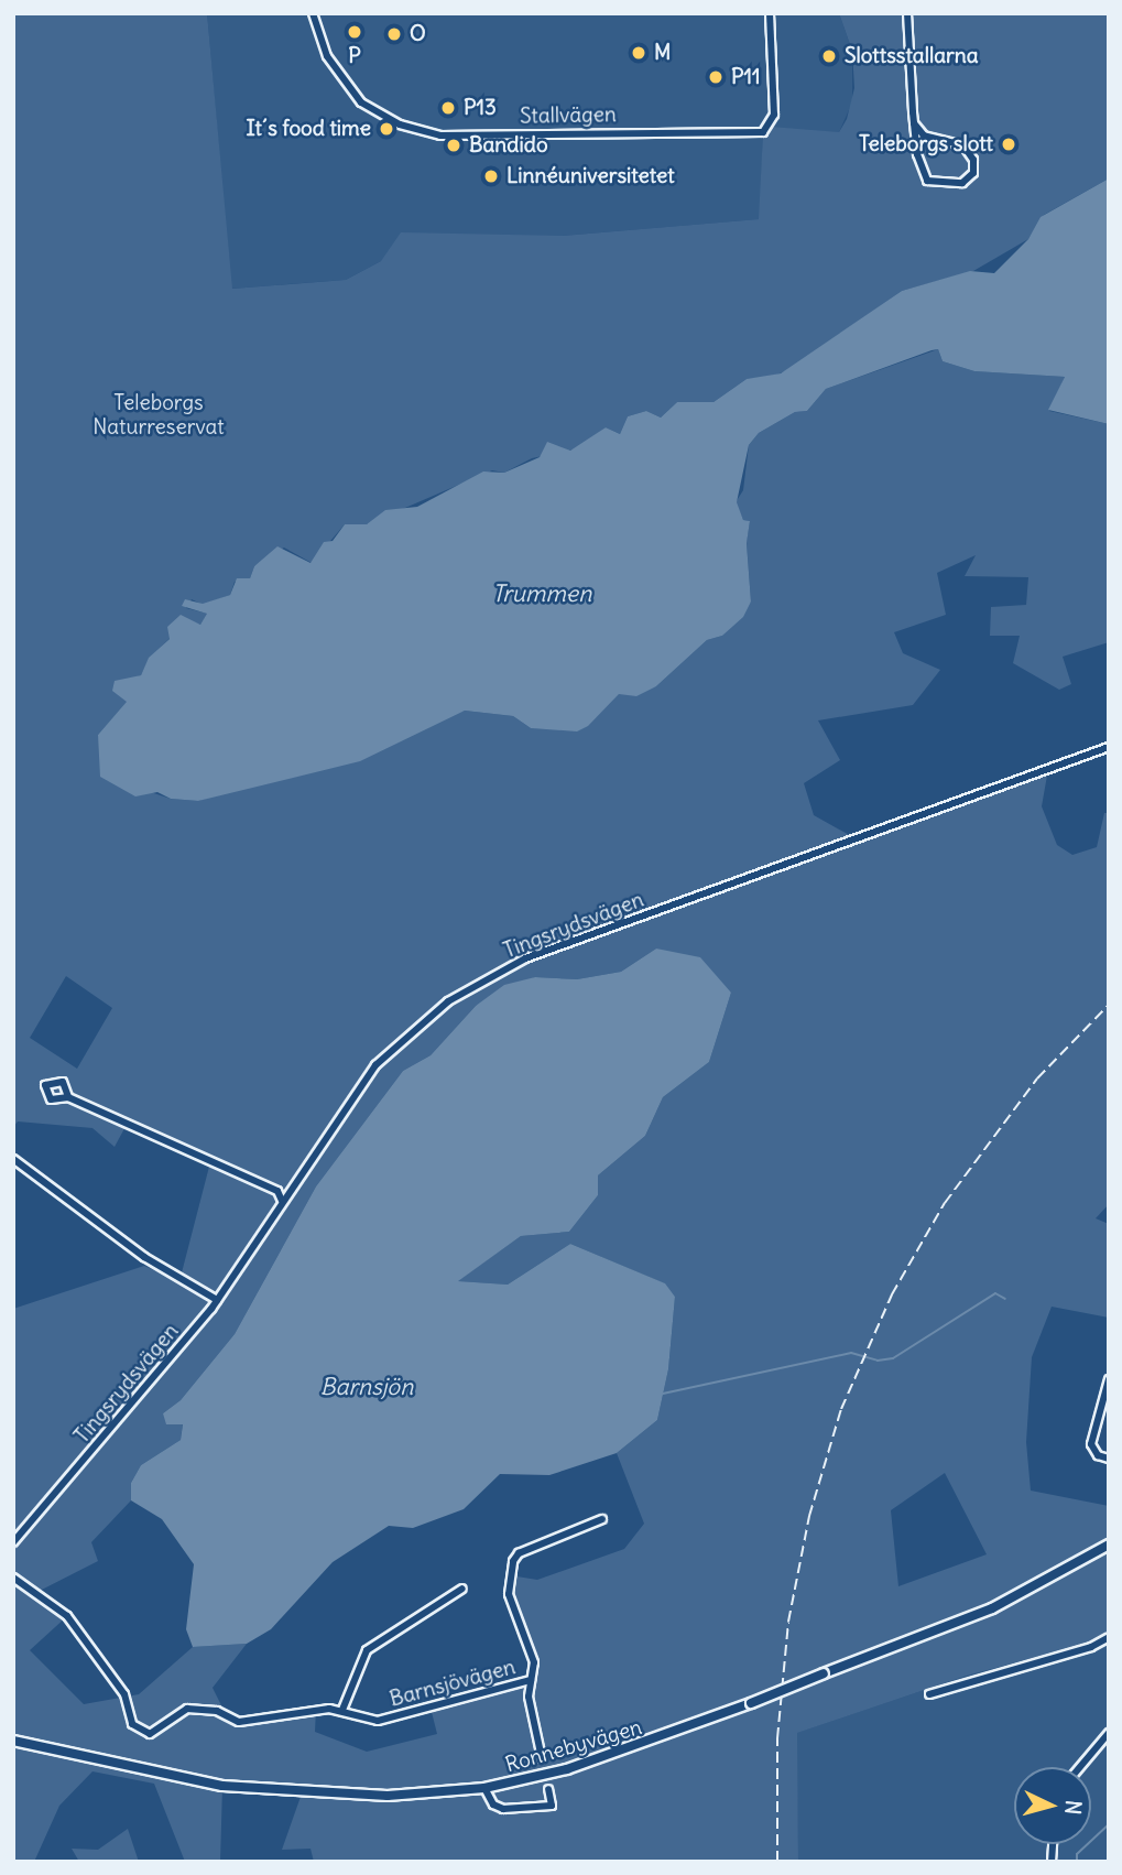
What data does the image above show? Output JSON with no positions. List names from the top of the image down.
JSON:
{
  "streets": {
    "main road": ["Ronnebyvägen"],
    "street": ["Stallvägen", "Tingsrydsvägen", "Barnsjövägen"]
  },
  "water": ["Trummen", "Barnsjön"],
  "parks": ["Teleborgs Naturreservat"],
  "places": [
    "P",
    "O",
    "M",
    "Slottsstallarna",
    "P11",
    "P13",
    "It´s food time",
    "Teleborgs slott",
    "Bandido",
    "Linnéuniversitetet"
  ],
  "north": "right"
}
